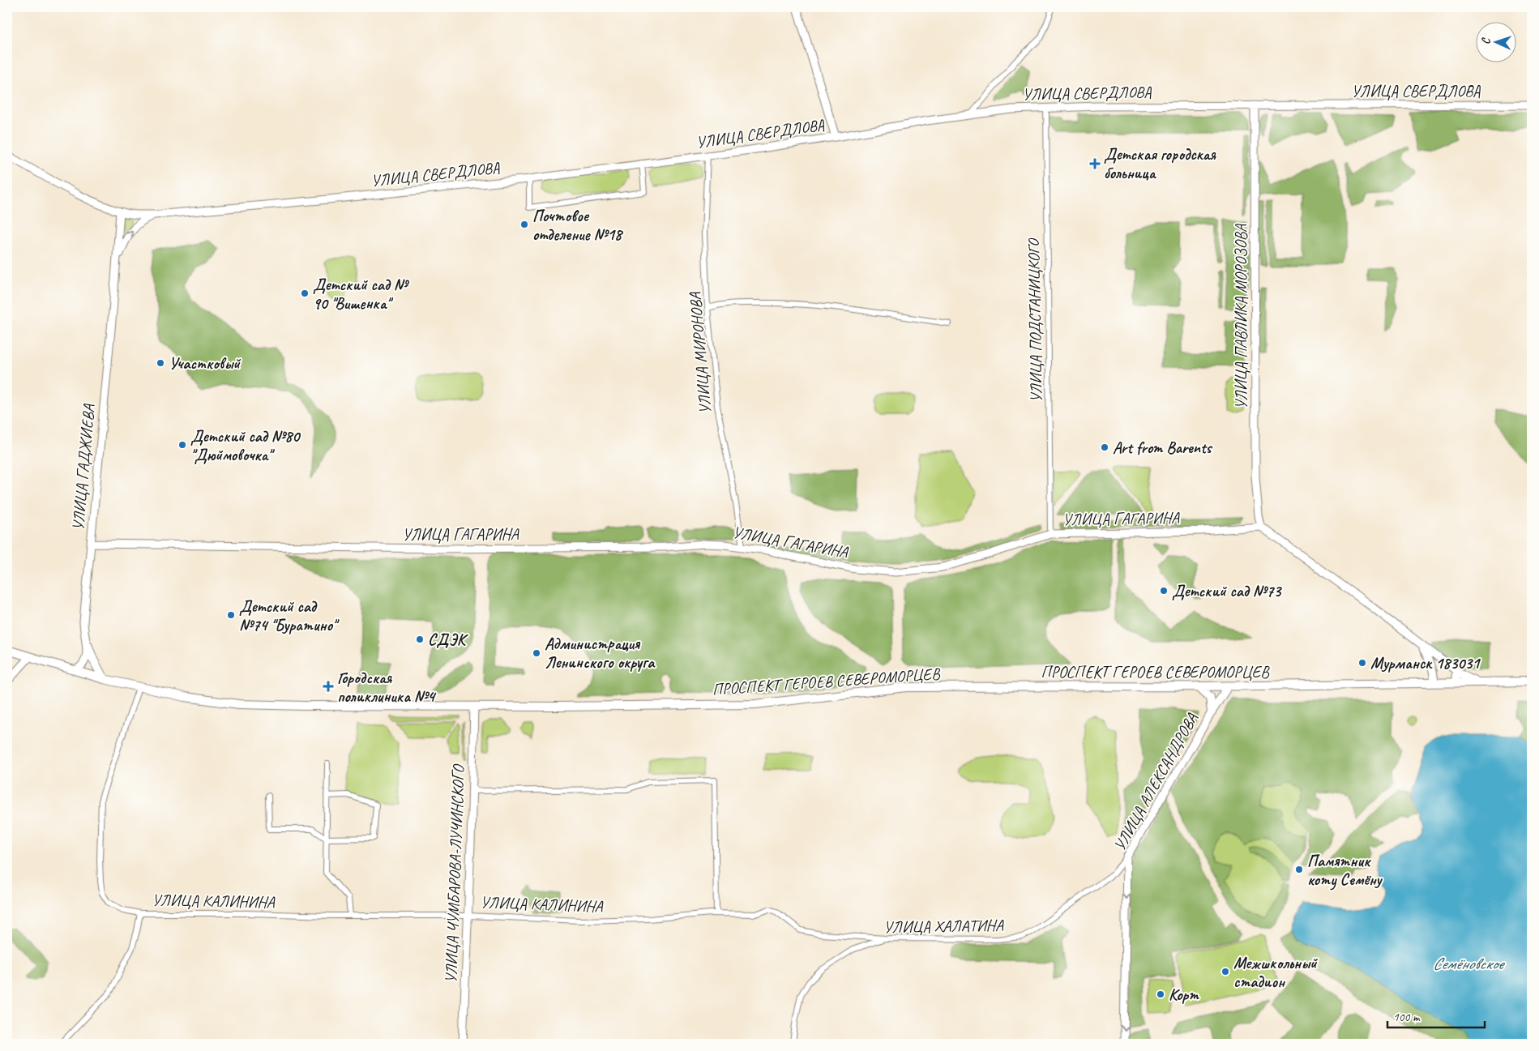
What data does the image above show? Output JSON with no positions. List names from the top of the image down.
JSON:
{
  "streets": {
    "main road": ["ПРОСПЕКТ ГЕРОЕВ СЕВЕРОМОРЦЕВ"],
    "street": [
      "УЛИЦА СВЕРДЛОВА",
      "УЛИЦА ПАВЛИКА МОРОЗОВА",
      "УЛИЦА ПОДСТАНИЦКОГО",
      "УЛИЦА МИРОНОВА",
      "УЛИЦА ГАДЖИЕВА",
      "УЛИЦА ГАГАРИНА",
      "УЛИЦА АЛЕКСАНДРОВА",
      "УЛИЦА ЧУМБАРОВА-ЛУЧИНСКОГО",
      "УЛИЦА КАЛИНИНА",
      "УЛИЦА ХАЛАТИНА"
    ]
  },
  "crossings": [
    ["УЛИЦА СВЕРДЛОВА", "УЛИЦА ПАВЛИКА МОРОЗОВА"],
    ["УЛИЦА СВЕРДЛОВА", "УЛИЦА ПОДСТАНИЦКОГО"],
    ["УЛИЦА СВЕРДЛОВА", "УЛИЦА МИРОНОВА"],
    ["УЛИЦА СВЕРДЛОВА", "УЛИЦА ГАДЖИЕВА"],
    ["УЛИЦА ПАВЛИКА МОРОЗОВА", "УЛИЦА ГАГАРИНА"],
    ["УЛИЦА ПОДСТАНИЦКОГО", "УЛИЦА ГАГАРИНА"],
    ["УЛИЦА МИРОНОВА", "УЛИЦА ГАГАРИНА"],
    ["УЛИЦА ГАДЖИЕВА", "УЛИЦА ГАГАРИНА"],
    ["УЛИЦА ГАДЖИЕВА", "ПРОСПЕКТ ГЕРОЕВ СЕВЕРОМОРЦЕВ"],
    ["ПРОСПЕКТ ГЕРОЕВ СЕВЕРОМОРЦЕВ", "УЛИЦА АЛЕКСАНДРОВА"],
    ["ПРОСПЕКТ ГЕРОЕВ СЕВЕРОМОРЦЕВ", "УЛИЦА ЧУМБАРОВА-ЛУЧИНСКОГО"],
    ["ПРОСПЕКТ ГЕРОЕВ СЕВЕРОМОРЦЕВ", "УЛИЦА КАЛИНИНА"],
    ["УЛИЦА АЛЕКСАНДРОВА", "УЛИЦА ХАЛАТИНА"],
    ["УЛИЦА ЧУМБАРОВА-ЛУЧИНСКОГО", "УЛИЦА КАЛИНИНА"],
    ["УЛИЦА КАЛИНИНА", "УЛИЦА ХАЛАТИНА"]
  ],
  "one_way": ["УЛИЦА АЛЕКСАНДРОВА"],
  "water": ["Семёновское"],
  "places": {
    "health": ["Детская городская больница", "Городская поликлиника №4"],
    "other": [
      "Почтовое отделение №18",
      "Детский сад № 90 \"Вишенка\"",
      "Участковый",
      "Детский сад №80 \"Дюймовочка\"",
      "Art from Barents",
      "Детский сад №73",
      "Детский сад №74 \"Буратино\"",
      "СДЭК",
      "Администрация Ленинского округа",
      "Мурманск 183031",
      "Памятник коту Семёну",
      "Межшкольный стадион",
      "Корт"
    ]
  },
  "scale_bar": "100 m",
  "north": "left"
}
